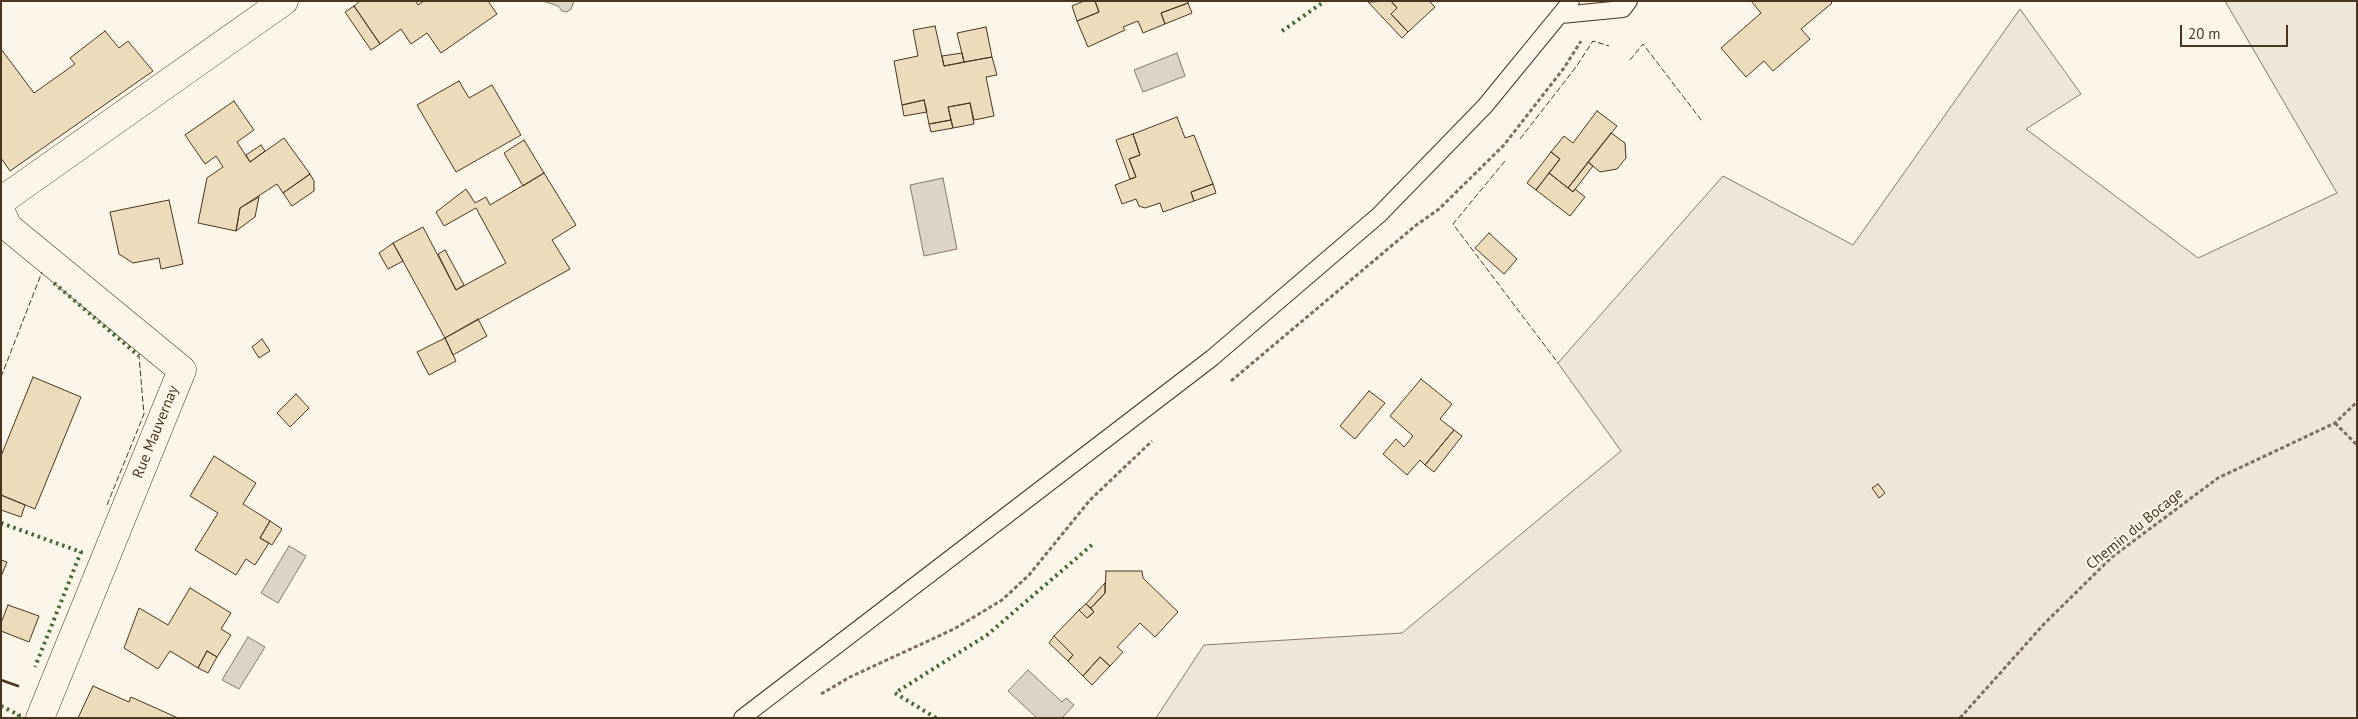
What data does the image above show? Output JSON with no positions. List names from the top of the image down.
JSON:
{
  "streets": {
    "street": ["Rue Mauvernay"],
    "path": ["Chemin du Bocage"]
  },
  "scale_bar": "20 m"
}
